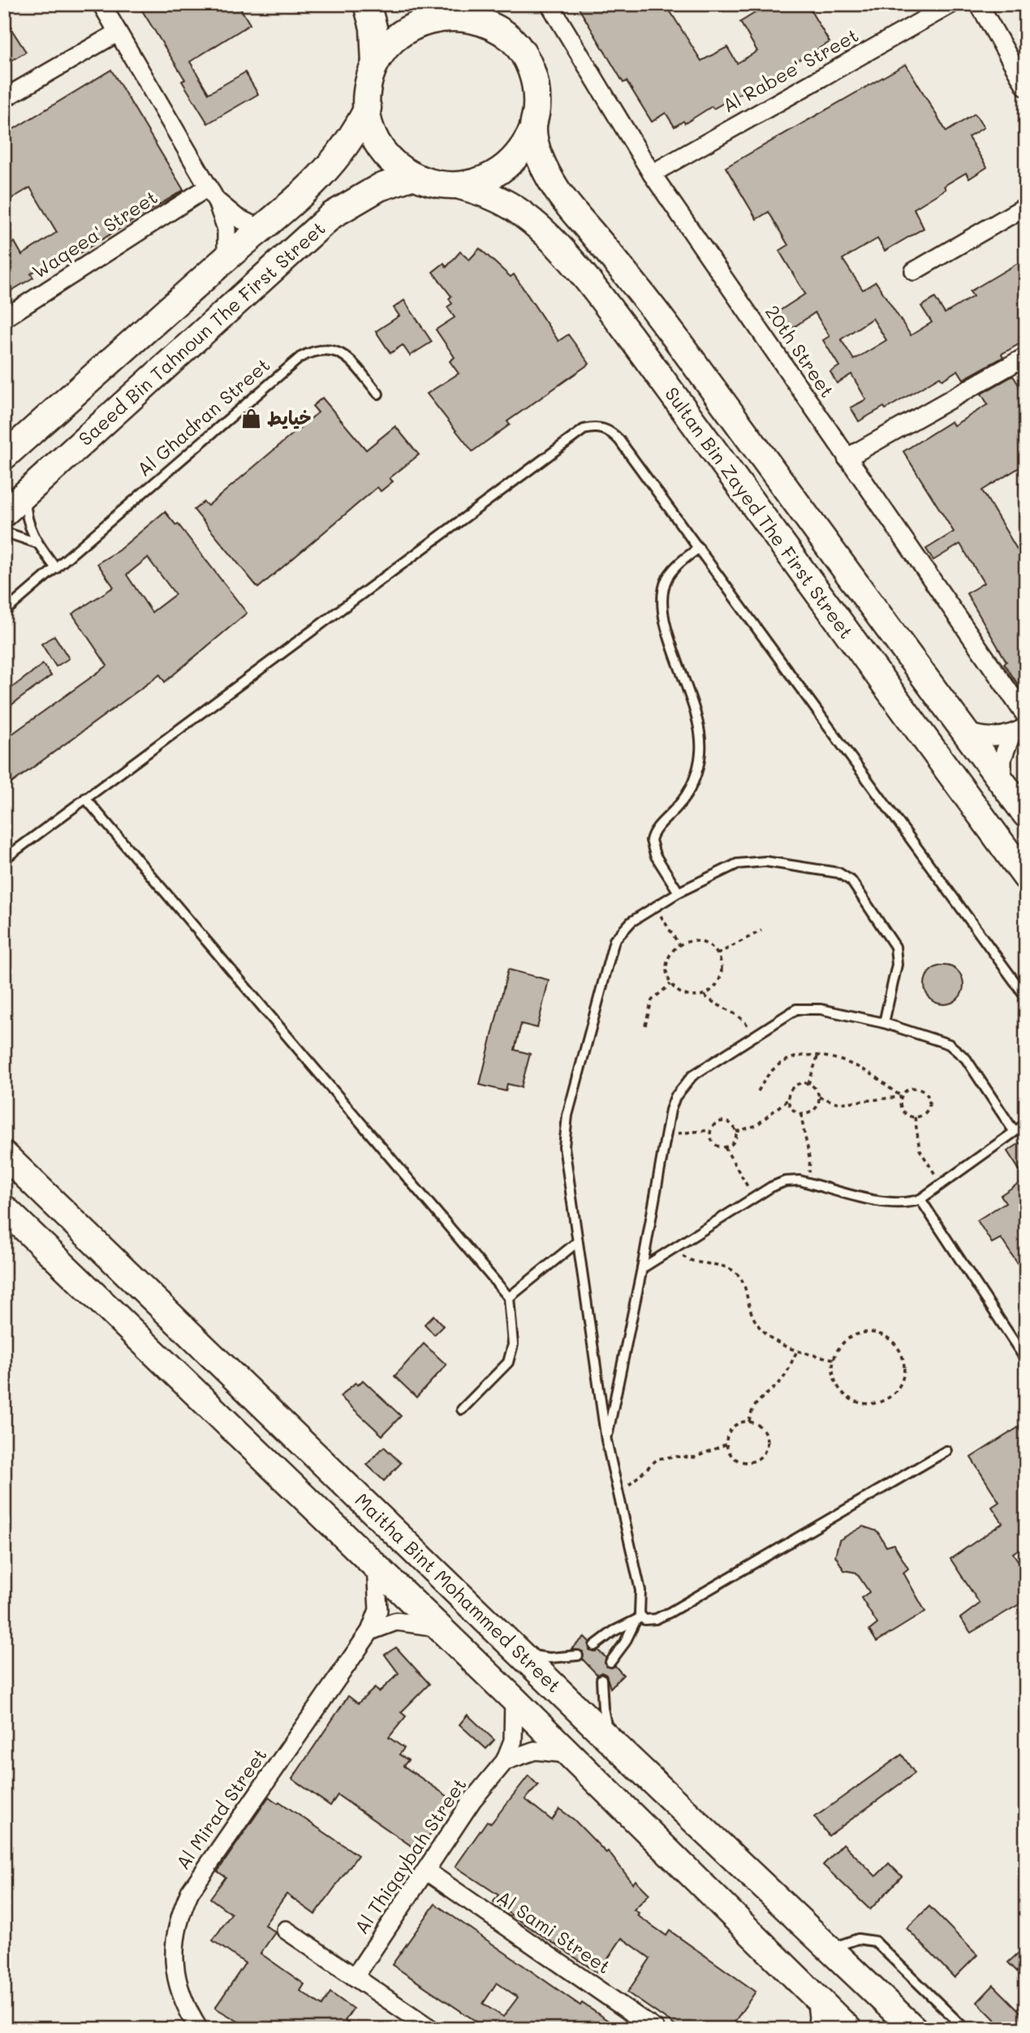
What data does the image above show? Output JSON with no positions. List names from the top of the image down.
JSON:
{
  "streets": {
    "main road": ["Saeed Bin Tahnoun The First Street", "Sultan Bin Zayed The First Street", "Maitha Bint Mohammed Street"],
    "street": [
      "Al Rabee' Street",
      "Waqeea' Street",
      "20th Street",
      "Al Mirad Street",
      "Al Thiqaybah Street",
      "Al Sami Street"
    ],
    "lane": ["Al Ghadran Street"]
  },
  "crossings": [
    ["Al Rabee' Street", "20th Street"],
    ["Saeed Bin Tahnoun The First Street", "Sultan Bin Zayed The First Street"],
    ["Maitha Bint Mohammed Street", "Al Mirad Street"],
    ["Maitha Bint Mohammed Street", "Al Thiqaybah Street"],
    ["Al Thiqaybah Street", "Al Sami Street"]
  ],
  "places": {
    "shop": ["خيايط"]
  }
}
